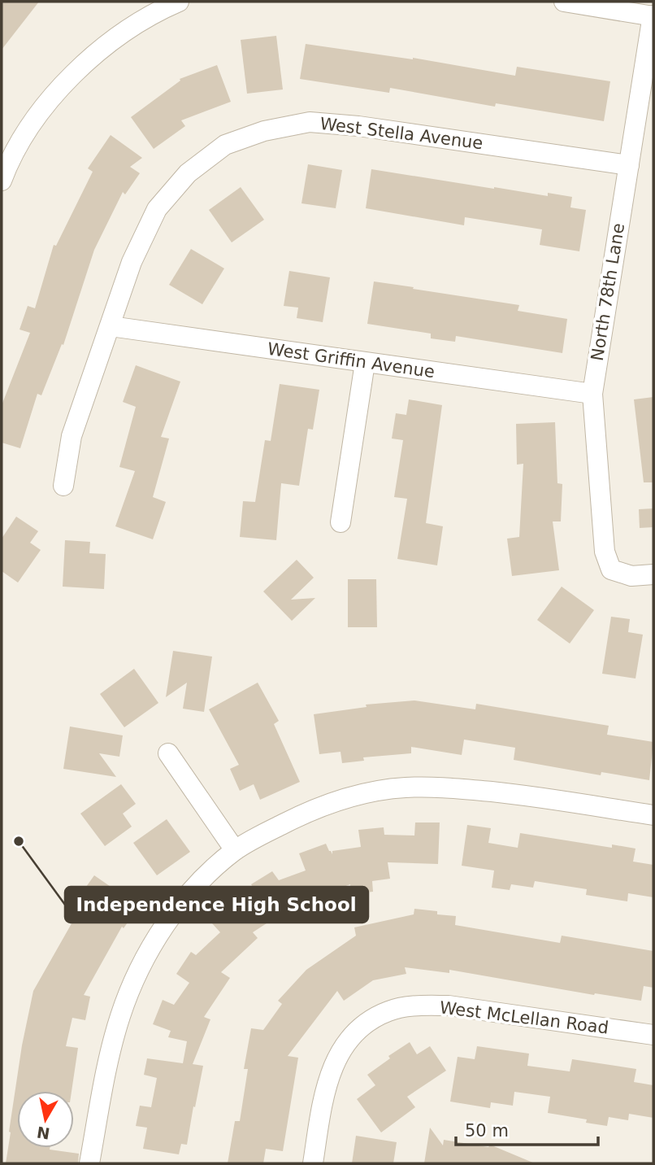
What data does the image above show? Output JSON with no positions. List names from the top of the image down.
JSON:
{
  "streets": {
    "street": [
      "West Stella Avenue",
      "North 78th Lane",
      "West Griffin Avenue",
      "West McLellan Road"
    ]
  },
  "crossings": [
    ["West Stella Avenue", "North 78th Lane"],
    ["West Stella Avenue", "West Griffin Avenue"],
    ["North 78th Lane", "West Griffin Avenue"]
  ],
  "places": ["Independence High School"],
  "scale_bar": "50 m",
  "north": "bottom"
}
